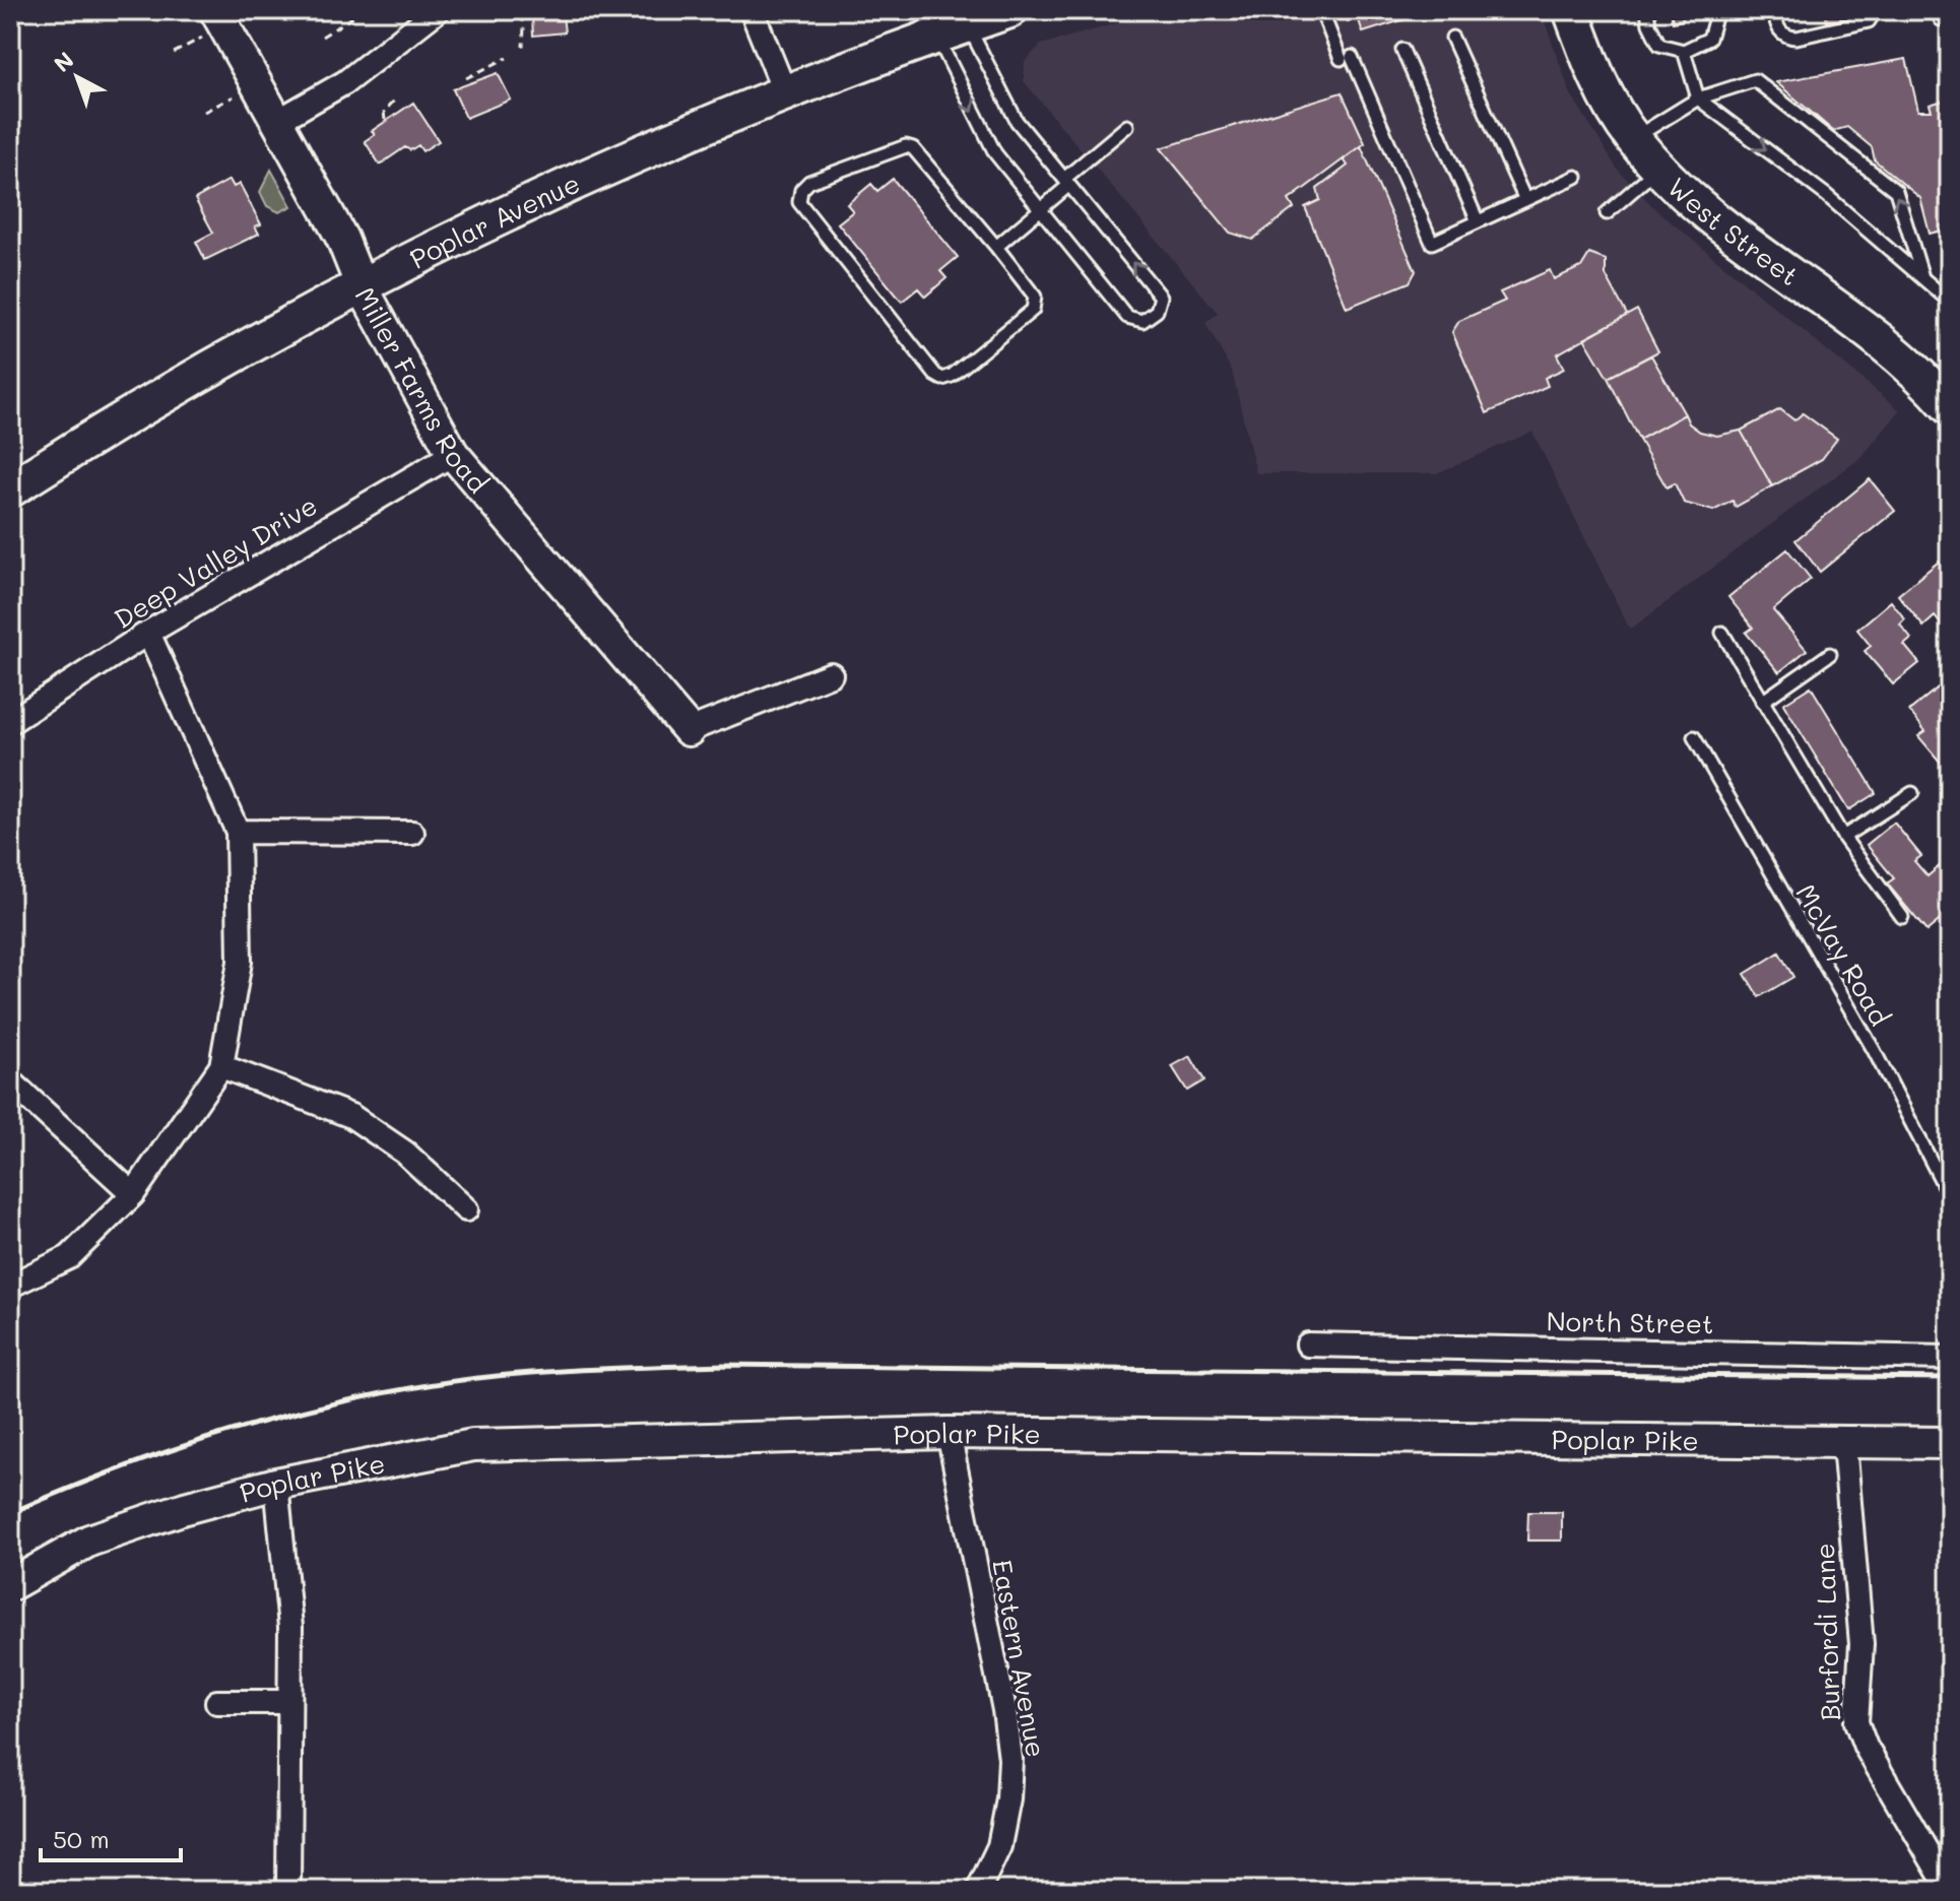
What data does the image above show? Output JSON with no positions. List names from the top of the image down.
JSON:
{
  "streets": {
    "main road": [
      "Poplar Avenue",
      "West Street",
      "Miller Farms Road",
      "Poplar Pike"
    ],
    "street": [
      "Deep Valley Drive",
      "North Street",
      "Burfordi Lane",
      "Eastern Avenue"
    ],
    "lane": ["McVay Road"]
  },
  "crossings": [
    ["Poplar Avenue", "Miller Farms Road"],
    ["Miller Farms Road", "Deep Valley Drive"],
    ["Poplar Pike", "Burfordi Lane"],
    ["Poplar Pike", "Eastern Avenue"]
  ],
  "scale_bar": "50 m",
  "north": "top left"
}
